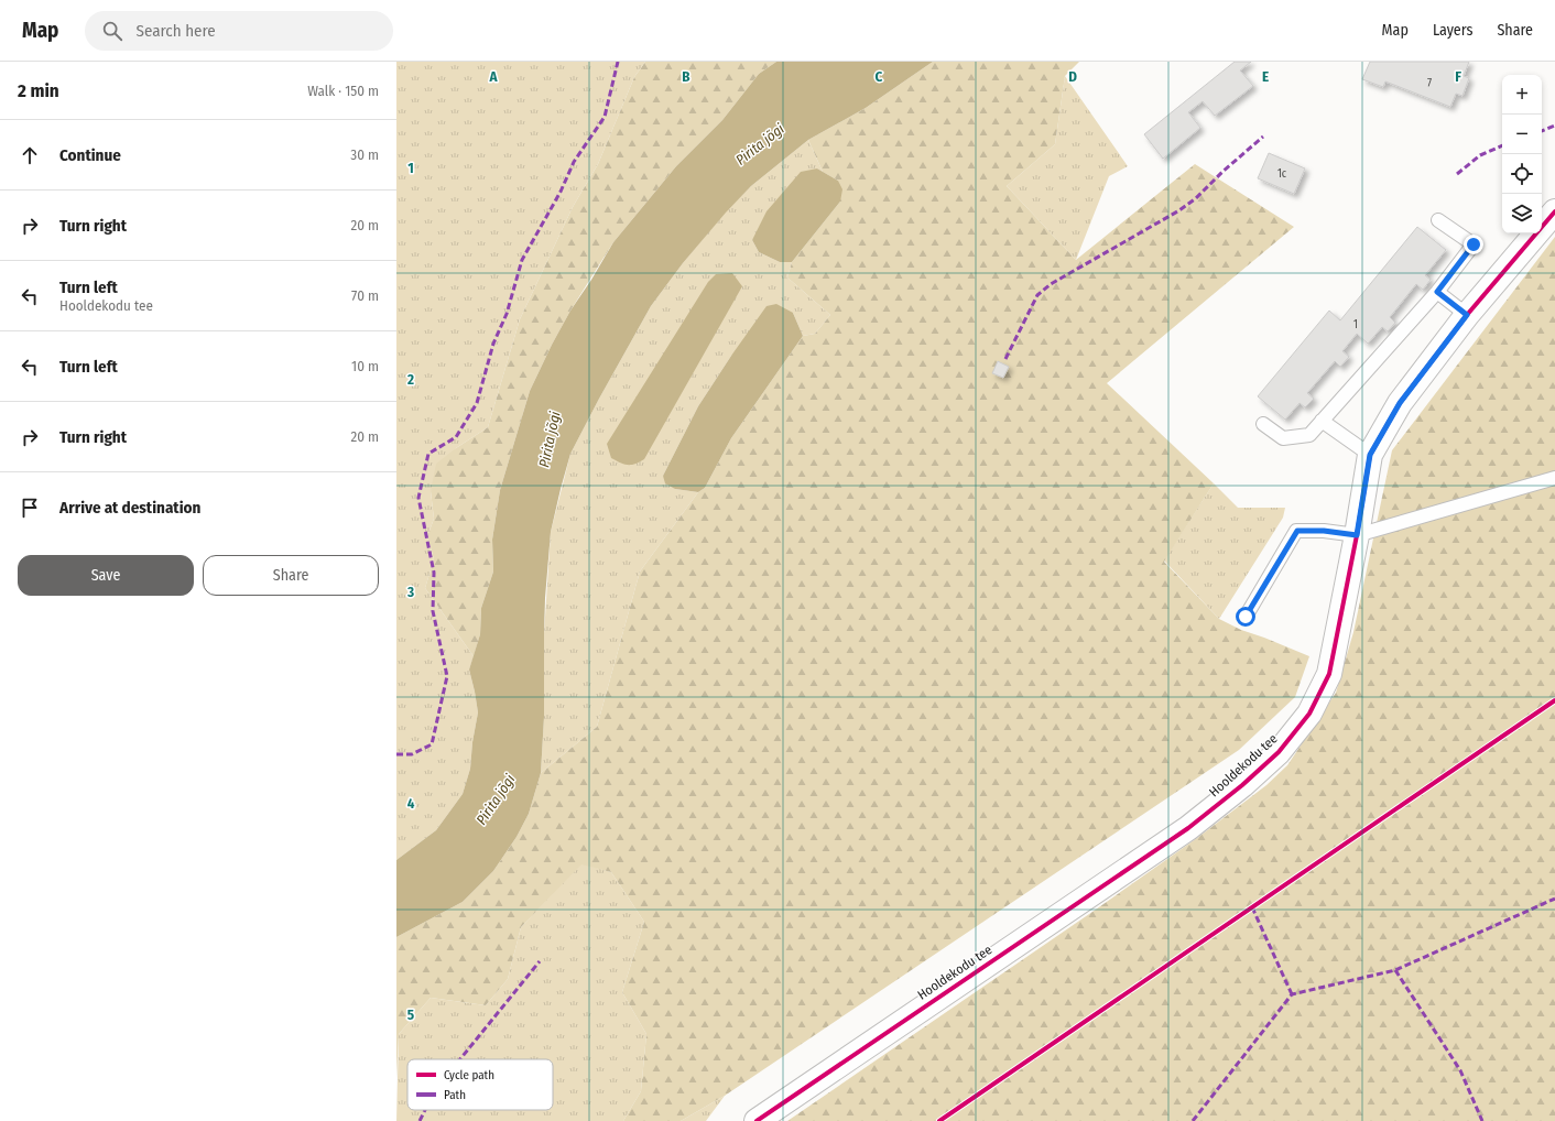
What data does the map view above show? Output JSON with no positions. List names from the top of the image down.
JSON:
{
  "streets": {
    "street": ["Hooldekodu tee"]
  },
  "water": ["Pirita jõgi"],
  "house_numbers": ["7", "1c", "1"],
  "legend": ["Cycle path", "Path"],
  "page": {
    "header": "Map",
    "search": "Search here",
    "nav": ["Map", "Layers", "Share"],
    "heading": ["2 min", "Walk · 150 m"],
    "map_buttons": ["+", "−"],
    "list": [
      ["Continue", "30 m"],
      ["Turn right", "20 m"],
      ["Turn left", "Hooldekodu tee", "70 m"],
      ["Turn left", "10 m"],
      ["Turn right", "20 m"],
      "Arrive at destination"
    ],
    "buttons": ["Save", "Share"]
  },
  "grid": {
    "columns": [
      "A",
      "B",
      "C",
      "D",
      "E",
      "F"
    ],
    "rows": [
      "1",
      "2",
      "3",
      "4",
      "5"
    ]
  }
}
